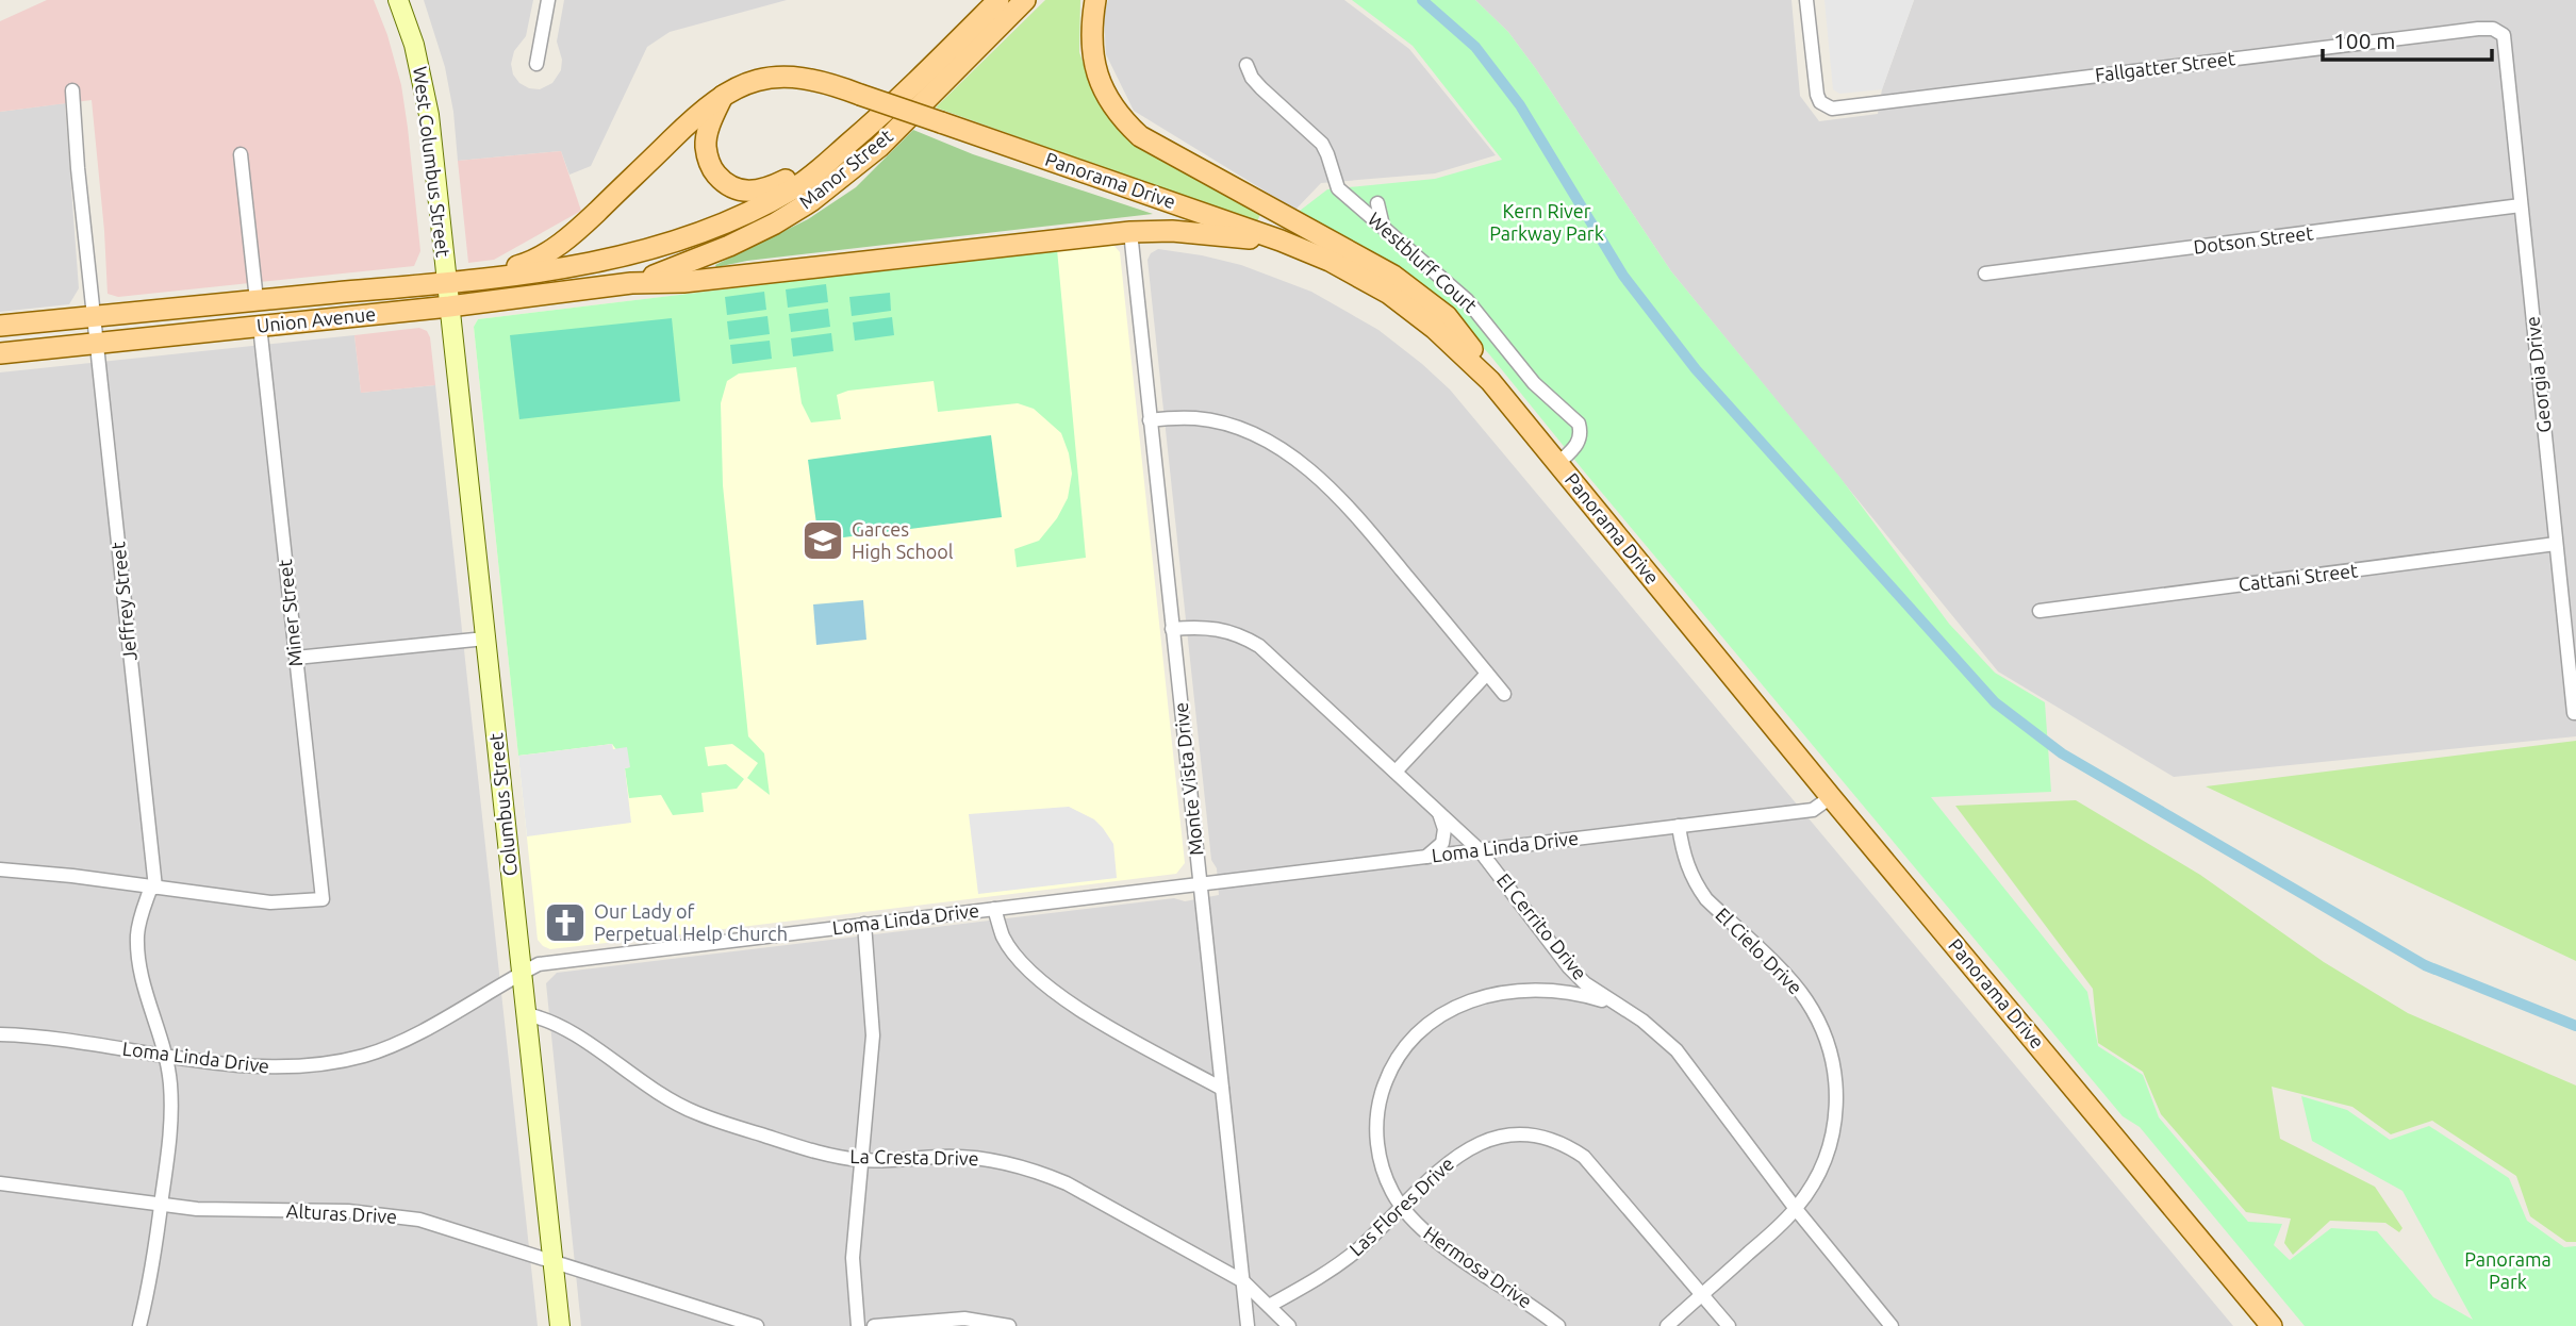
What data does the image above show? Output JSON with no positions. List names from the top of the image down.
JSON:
{
  "streets": {
    "main road": [
      "West Columbus Street",
      "Manor Street",
      "Panorama Drive",
      "Union Avenue",
      "Columbus Street"
    ],
    "street": [
      "Fallgatter Street",
      "Dotson Street",
      "Westbluff Court",
      "Georgia Drive",
      "Cattani Street",
      "Jeffrey Street",
      "Miner Street",
      "Monte Vista Drive",
      "Loma Linda Drive",
      "El Cerrito Drive",
      "El Cielo Drive",
      "La Cresta Drive",
      "Las Flores Drive",
      "Alturas Drive",
      "Hermosa Drive"
    ]
  },
  "crossings": [
    ["Fallgatter Street", "Georgia Drive"],
    ["West Columbus Street", "Union Avenue"],
    ["West Columbus Street", "Columbus Street"],
    ["Manor Street", "Union Avenue"],
    ["Panorama Drive", "Westbluff Court"],
    ["Panorama Drive", "Union Avenue"],
    ["Panorama Drive", "Loma Linda Drive"],
    ["Dotson Street", "Georgia Drive"],
    ["Union Avenue", "Jeffrey Street"],
    ["Union Avenue", "Miner Street"],
    ["Union Avenue", "Columbus Street"],
    ["Georgia Drive", "Cattani Street"],
    ["Jeffrey Street", "Miner Street"],
    ["Jeffrey Street", "Loma Linda Drive"],
    ["Jeffrey Street", "Alturas Drive"],
    ["Monte Vista Drive", "Loma Linda Drive"],
    ["Monte Vista Drive", "El Cerrito Drive"],
    ["Monte Vista Drive", "La Cresta Drive"],
    ["Columbus Street", "Loma Linda Drive"],
    ["Columbus Street", "La Cresta Drive"],
    ["Columbus Street", "Alturas Drive"],
    ["Loma Linda Drive", "El Cerrito Drive"],
    ["Loma Linda Drive", "El Cielo Drive"],
    ["El Cerrito Drive", "El Cielo Drive"],
    ["El Cerrito Drive", "Hermosa Drive"],
    ["El Cielo Drive", "Las Flores Drive"],
    ["La Cresta Drive", "Las Flores Drive"],
    ["Las Flores Drive", "Hermosa Drive"]
  ],
  "parks": ["Kern River Parkway Park", "Panorama Park"],
  "places": {
    "school or university": ["Garces High School"],
    "church": ["Our Lady of Perpetual Help Church"]
  },
  "scale_bar": "100 m"
}
